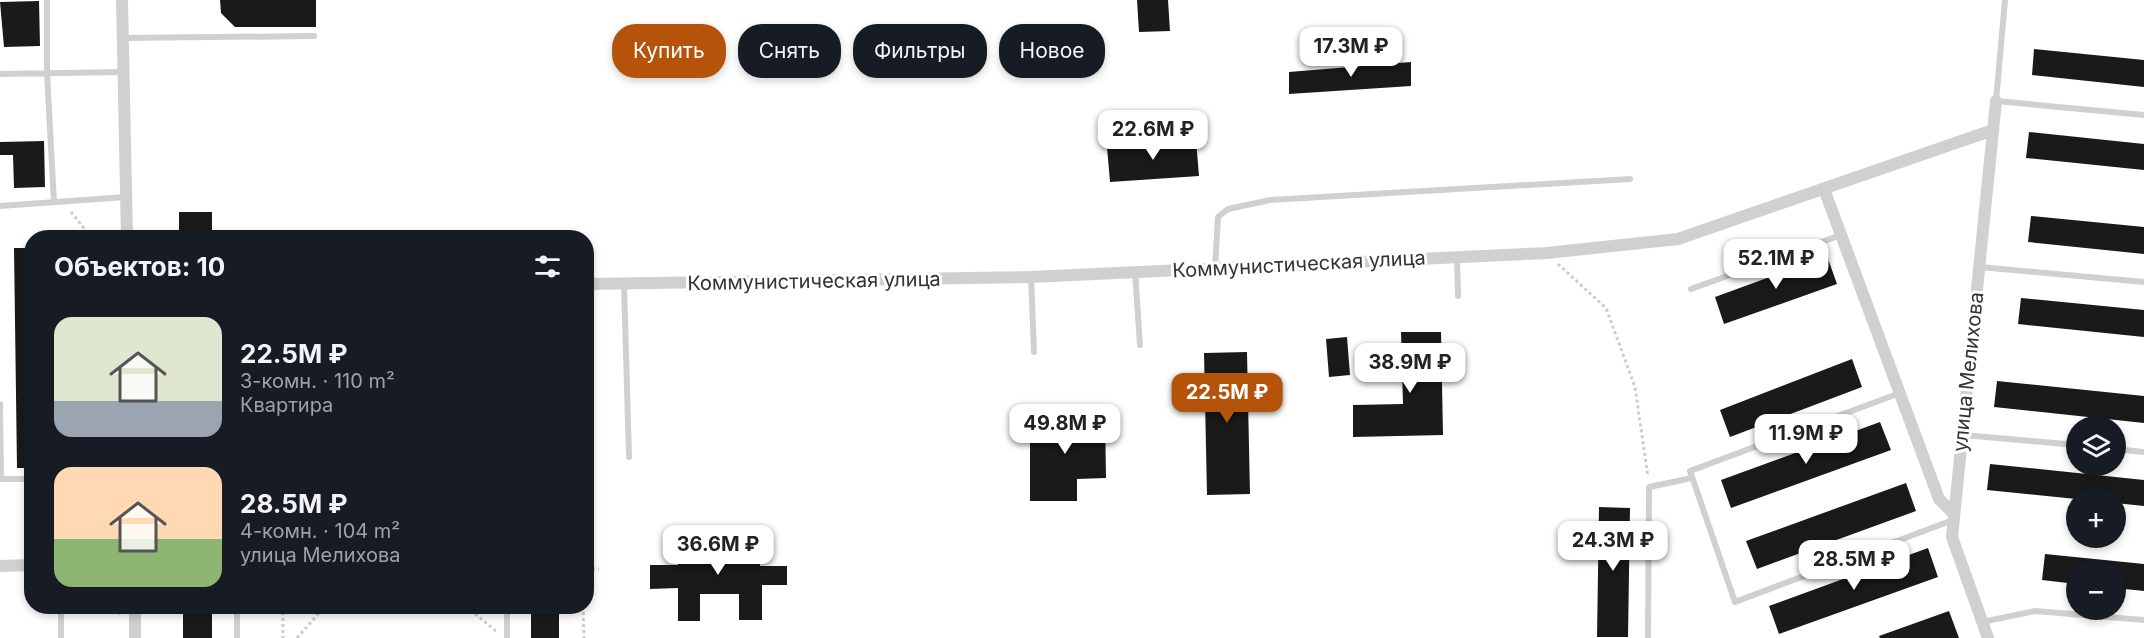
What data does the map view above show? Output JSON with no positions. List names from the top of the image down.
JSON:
{
  "streets": {
    "street": ["Коммунистическая улица", "улица Мелихова"]
  },
  "crossings": [
    ["Коммунистическая улица", "улица Мелихова"]
  ],
  "page": {
    "chip": [
      "Купить",
      "Снять",
      "Фильтры",
      "Новое"
    ],
    "price": [
      "17.3M ₽",
      "22.6M ₽",
      "52.1M ₽",
      "38.9M ₽",
      "22.5M ₽",
      "49.8M ₽",
      "11.9M ₽",
      "24.3M ₽",
      "36.6M ₽",
      "28.5M ₽"
    ],
    "heading": "Объектов: 10",
    "list": [
      {
        "name": "22.5M ₽",
        "note": "3-комн. · 110 m² · Квартира"
      },
      {
        "name": "28.5M ₽",
        "note": "4-комн. · 104 m² · улица Мелихова"
      }
    ],
    "map_buttons": ["+", "−"]
  }
}
